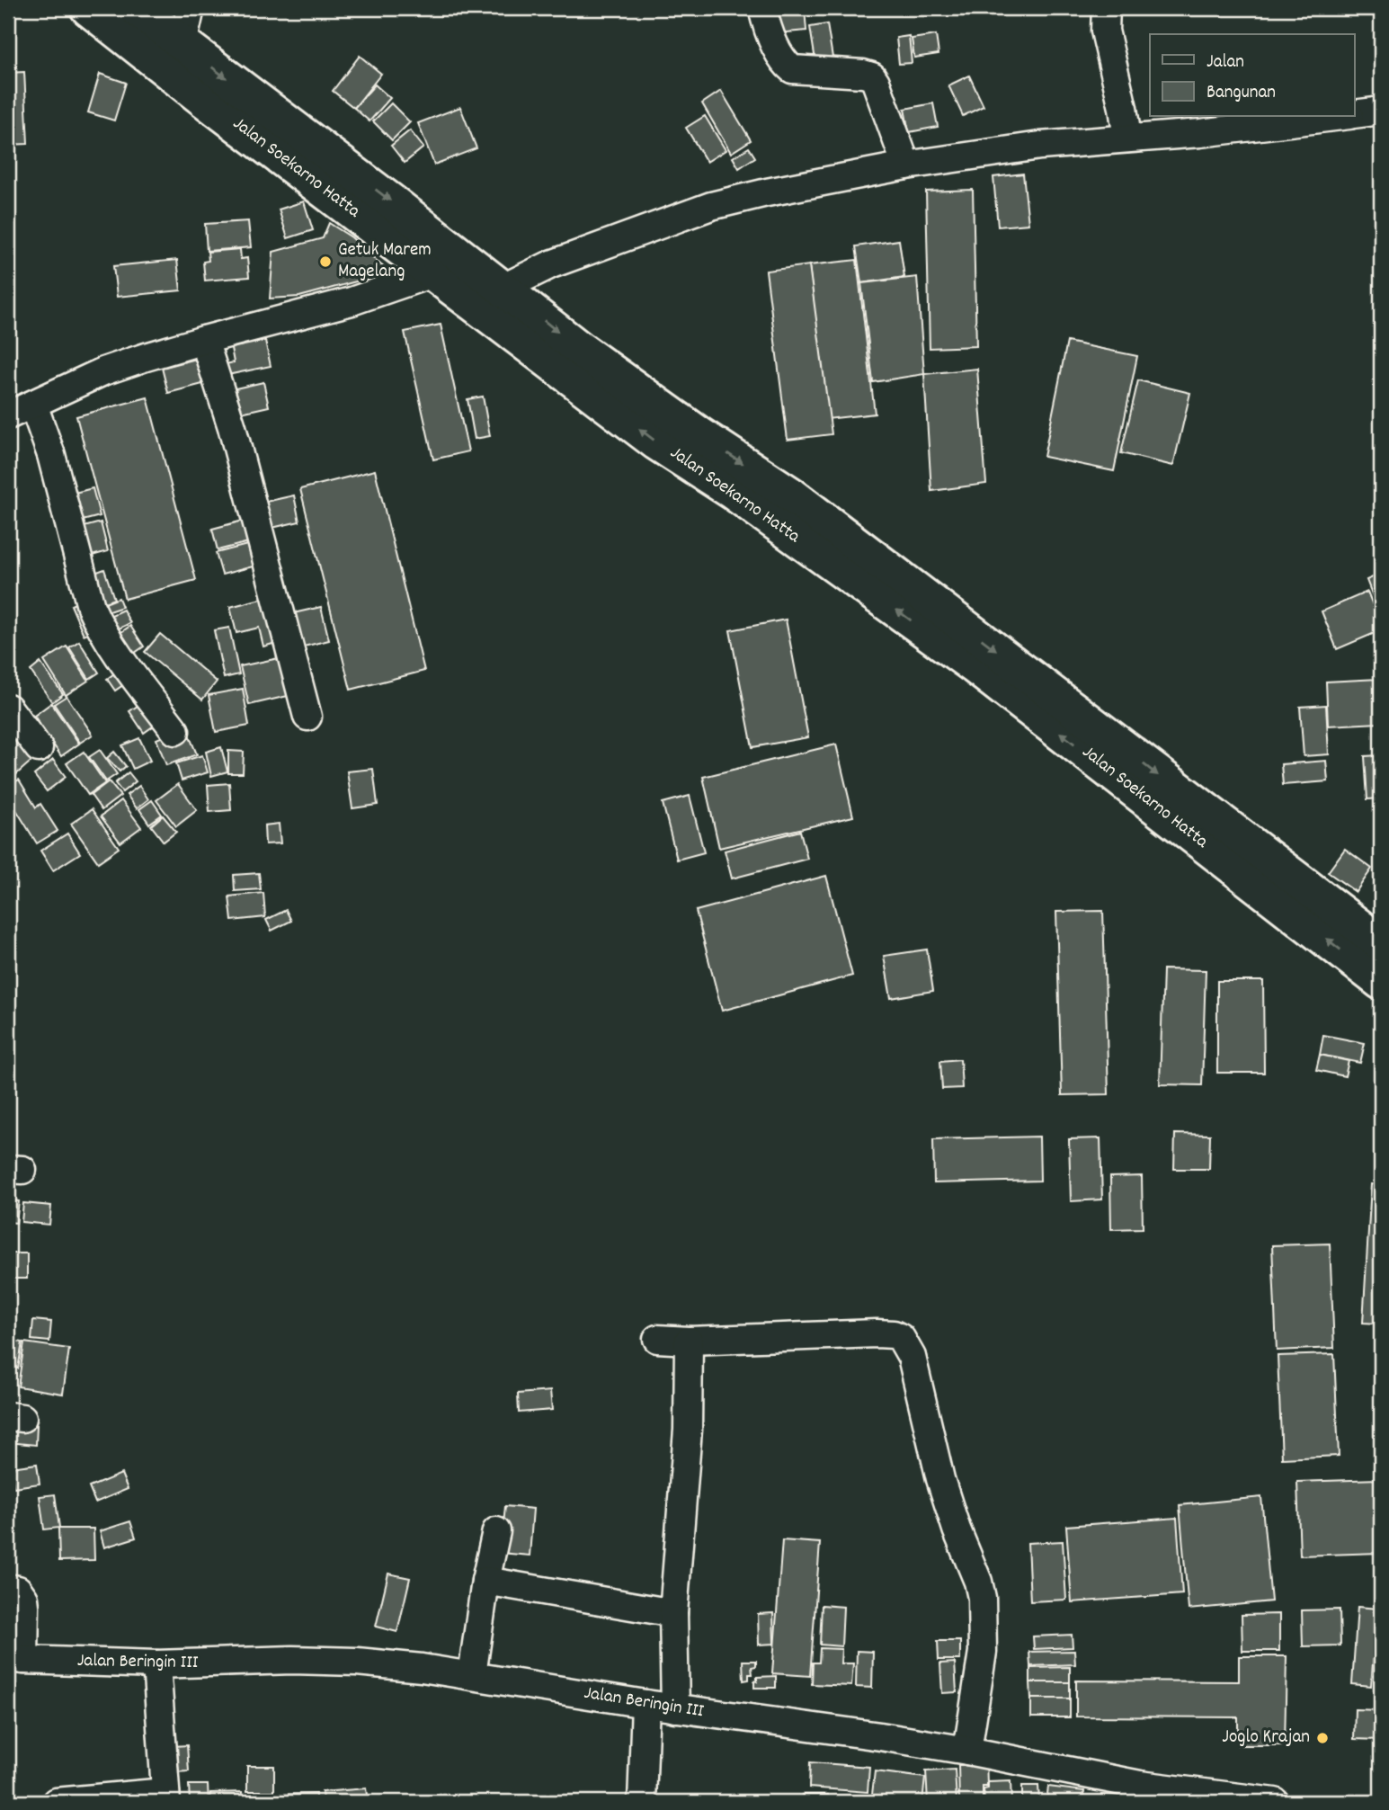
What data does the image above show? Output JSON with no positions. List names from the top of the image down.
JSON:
{
  "streets": {
    "highway": ["Jalan Soekarno Hatta"],
    "street": ["Jalan Beringin III"]
  },
  "places": ["Getuk Marem Magelang", "Joglo Krajan"],
  "legend": ["Jalan", "Bangunan"]
}
